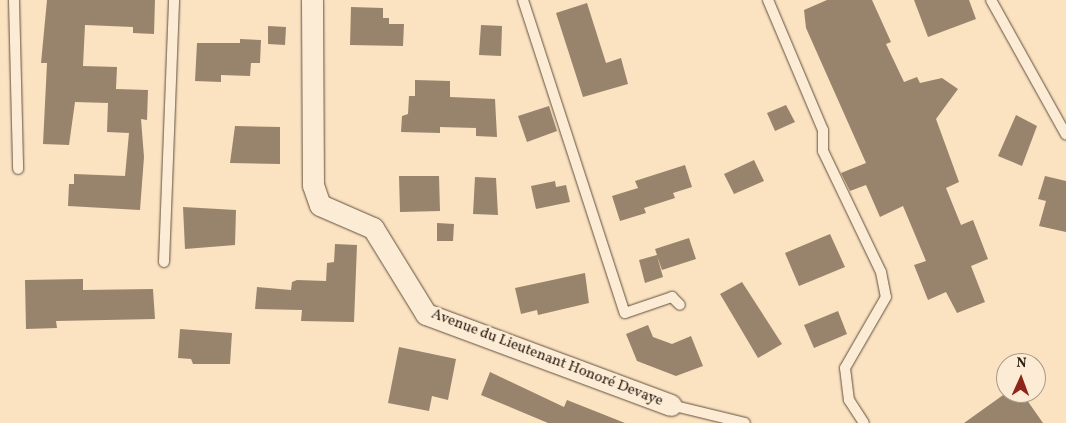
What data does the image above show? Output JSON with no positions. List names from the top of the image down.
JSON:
{
  "streets": {
    "street": ["Avenue du Lieutenant Honoré Devaye"]
  },
  "north": "top"
}
